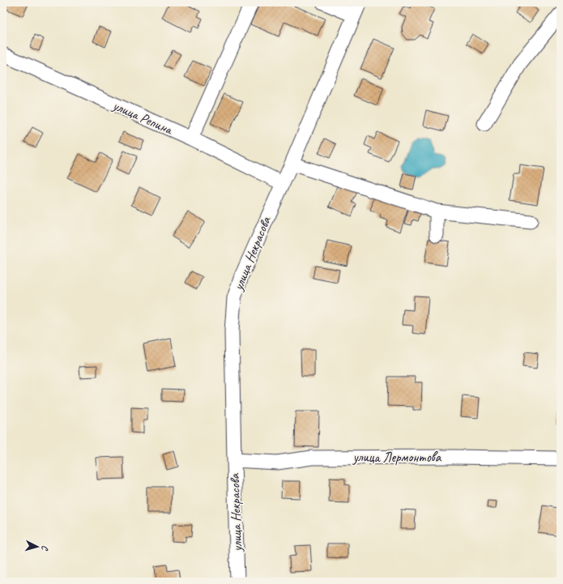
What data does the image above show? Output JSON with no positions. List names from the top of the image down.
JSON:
{
  "streets": {
    "street": ["улица Репина", "улица Некрасова", "улица Лермонтова"]
  },
  "crossings": [
    ["улица Репина", "улица Некрасова"],
    ["улица Некрасова", "улица Лермонтова"]
  ],
  "north": "right"
}
